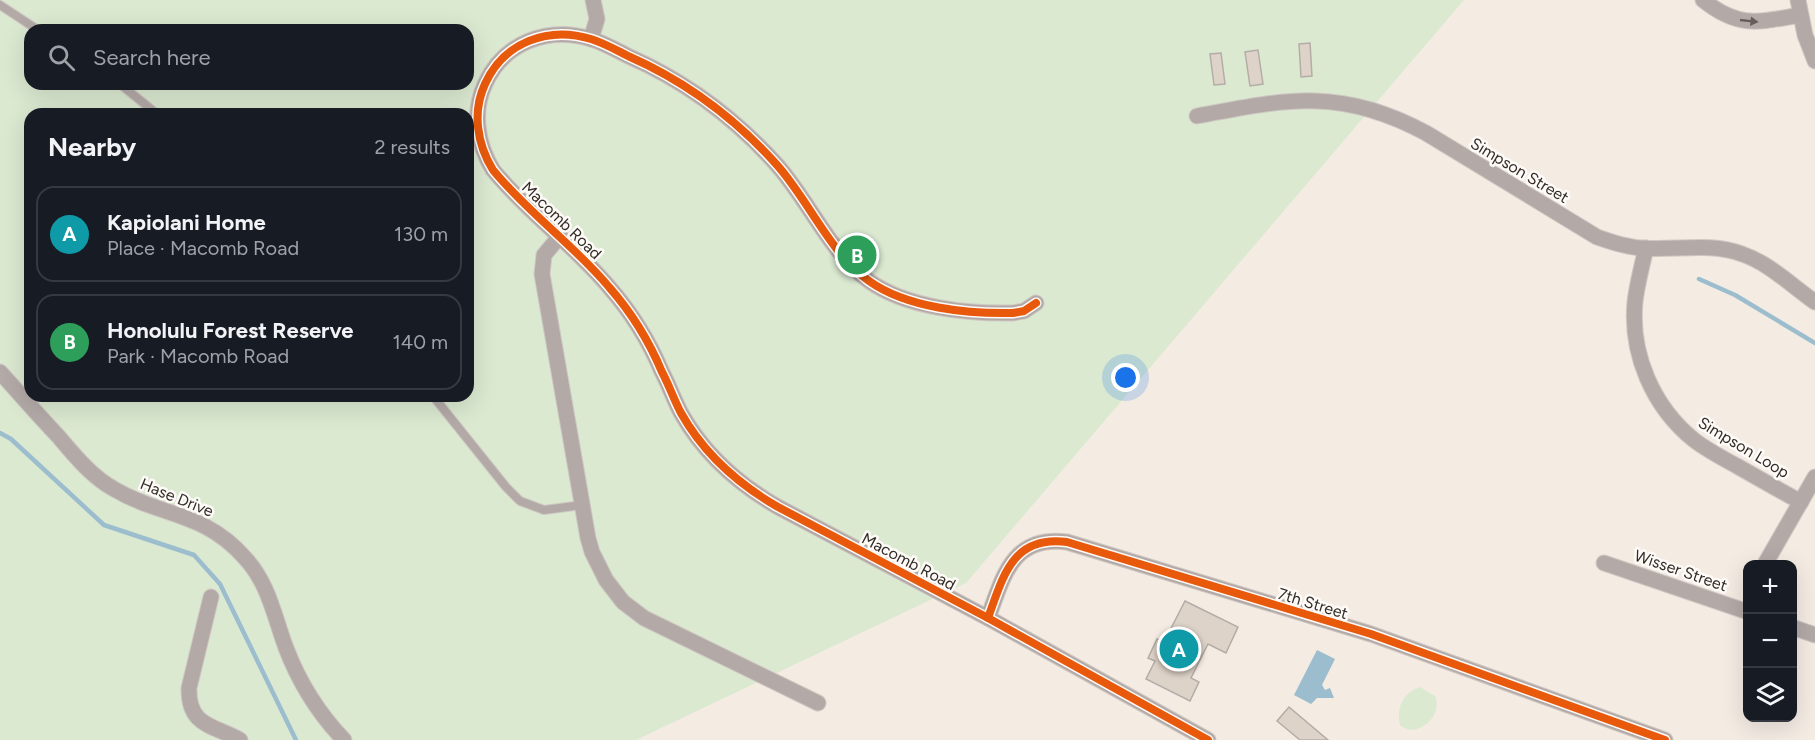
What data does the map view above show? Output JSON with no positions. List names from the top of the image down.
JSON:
{
  "streets": {
    "street": [
      "Simpson Street",
      "Macomb Road",
      "Simpson Loop",
      "Hase Drive",
      "Wisser Street",
      "7th Street"
    ]
  },
  "crossings": [
    ["Simpson Street", "Simpson Loop"],
    ["Macomb Road", "7th Street"]
  ],
  "page": {
    "search": "Search here",
    "heading": ["Nearby", "2 results"],
    "list": [
      {
        "mark": "A",
        "name": "Kapiolani Home",
        "note": "Place · Macomb Road",
        "value": "130 m"
      },
      {
        "mark": "B",
        "name": "Honolulu Forest Reserve",
        "note": "Park · Macomb Road",
        "value": "140 m"
      }
    ],
    "pins": ["B", "A"],
    "map_buttons": ["+", "−"]
  }
}
